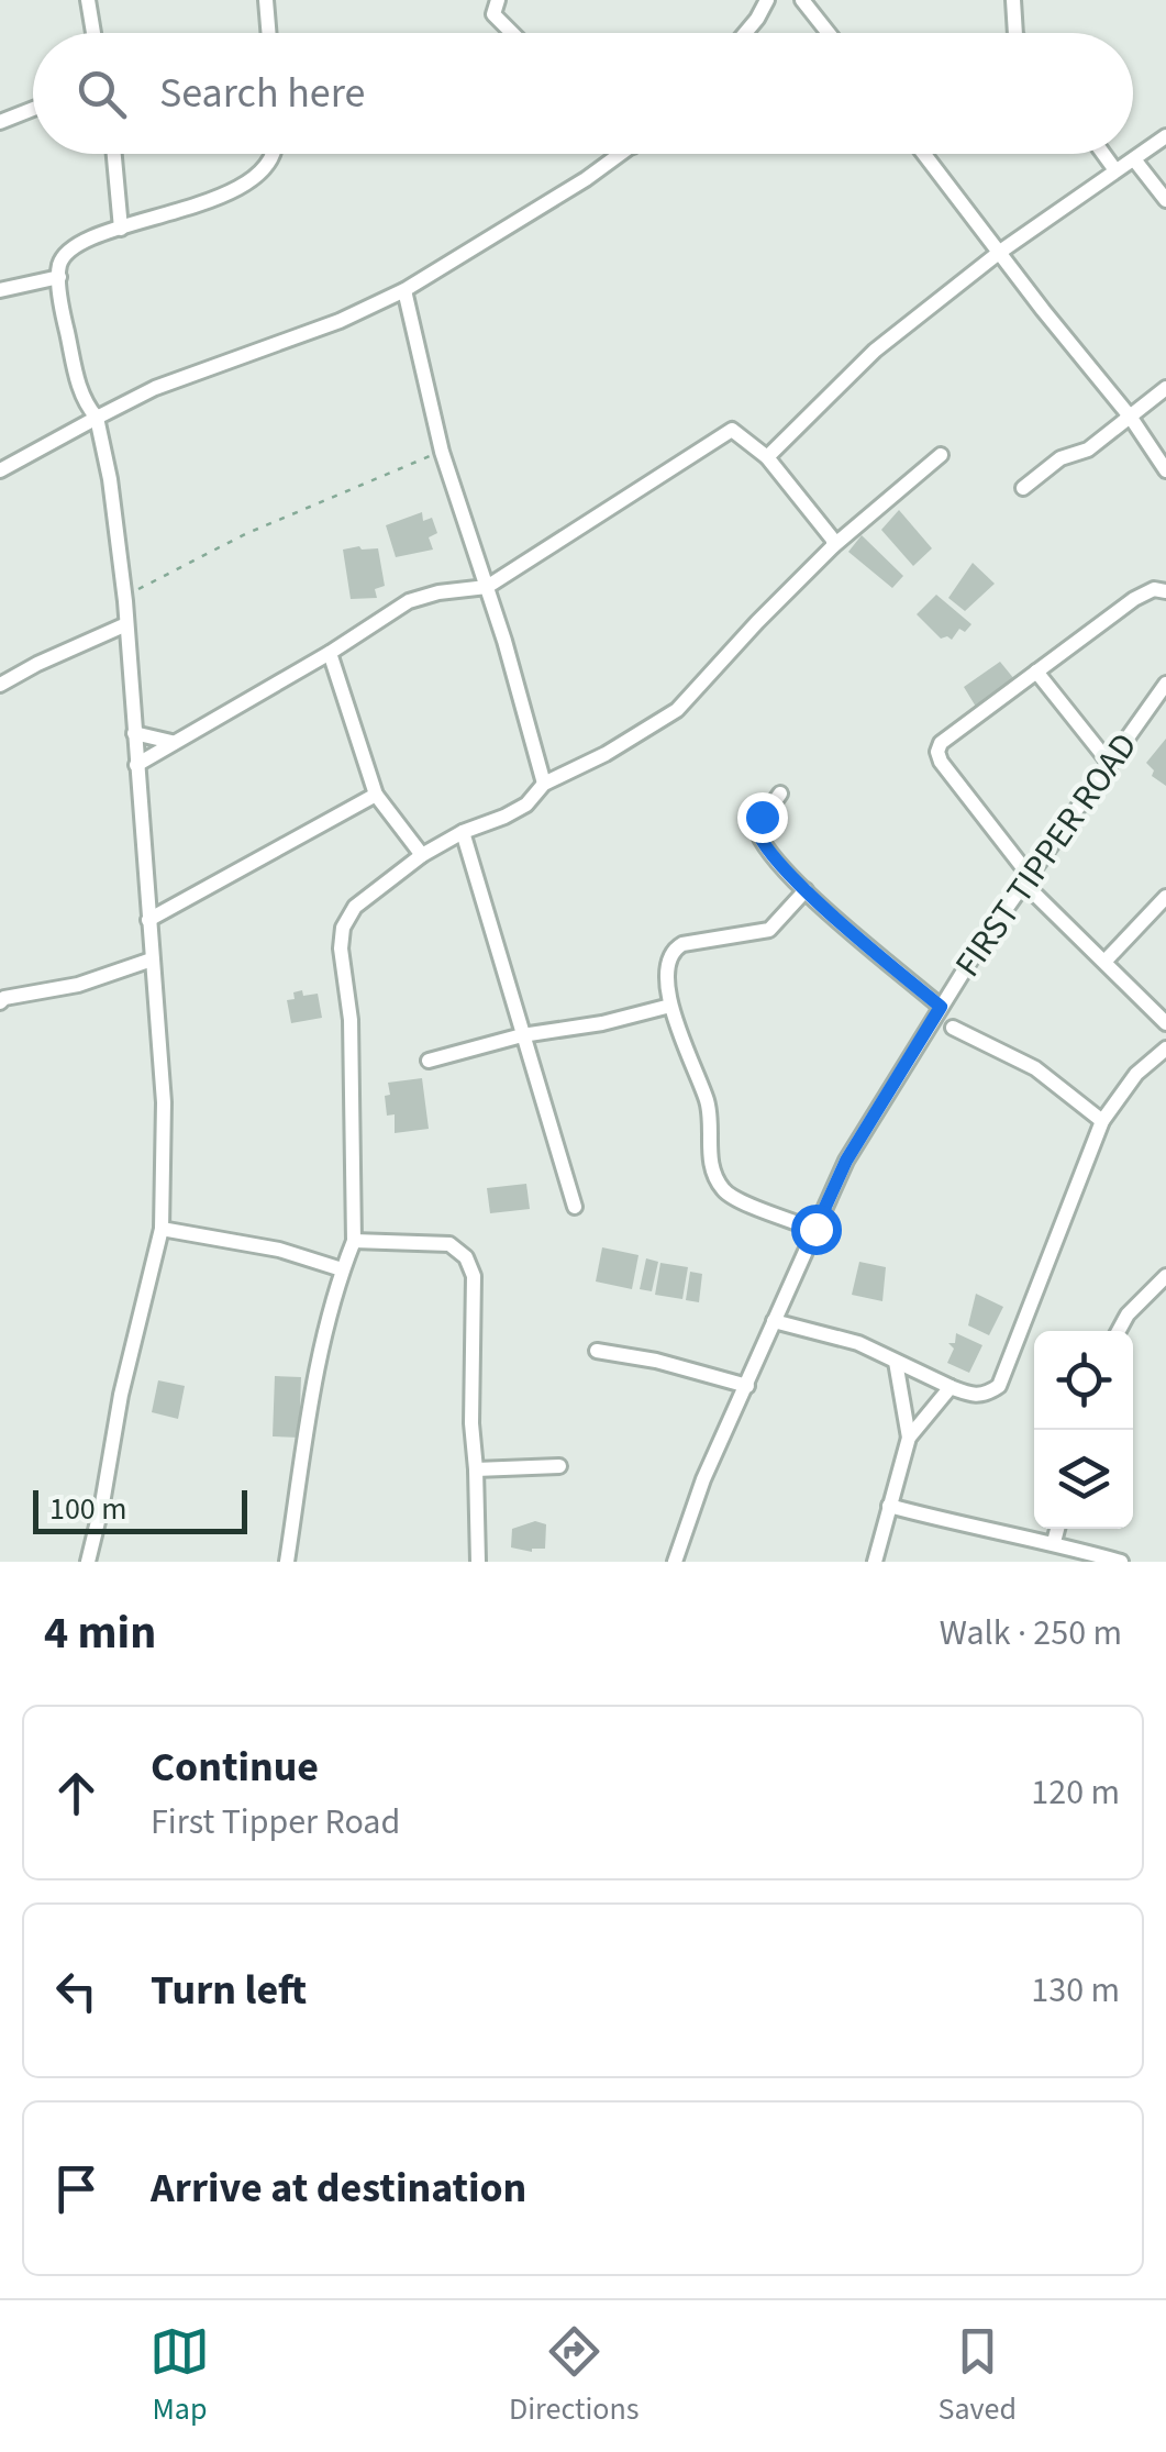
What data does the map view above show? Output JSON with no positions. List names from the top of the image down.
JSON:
{
  "streets": {
    "street": ["FIRST TIPPER ROAD"]
  },
  "scale_bar": "100 m",
  "page": {
    "search": "Search here",
    "scale": "100 m",
    "heading": ["4 min", "Walk · 250 m"],
    "list": [
      ["Continue", "First Tipper Road", "120 m"],
      ["Turn left", "130 m"],
      "Arrive at destination"
    ],
    "nav": ["Map", "Directions", "Saved"]
  }
}
